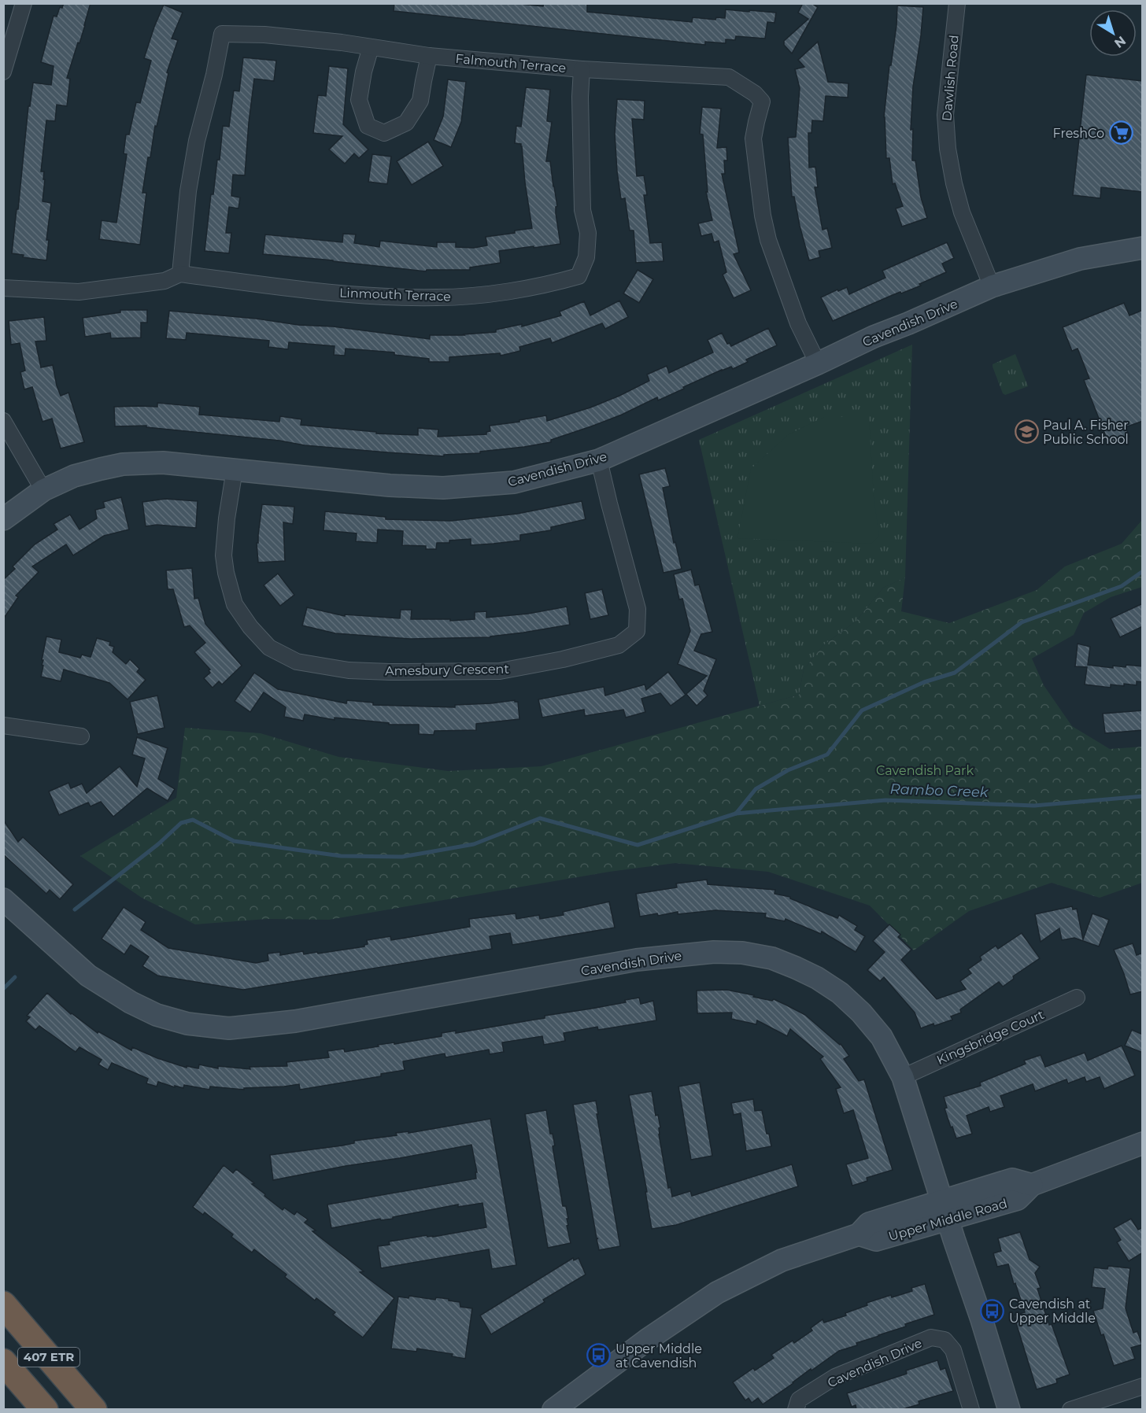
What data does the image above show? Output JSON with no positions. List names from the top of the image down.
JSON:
{
  "streets": {
    "highway": ["407 ETR"],
    "street": [
      "Falmouth Terrace",
      "Dawlish Road",
      "Linmouth Terrace",
      "Cavendish Drive",
      "Amesbury Crescent",
      "Kingsbridge Court",
      "Upper Middle Road"
    ]
  },
  "crossings": [
    ["Falmouth Terrace", "Linmouth Terrace"],
    ["Falmouth Terrace", "Cavendish Drive"],
    ["Dawlish Road", "Cavendish Drive"],
    ["Cavendish Drive", "Amesbury Crescent"],
    ["Cavendish Drive", "Kingsbridge Court"],
    ["Cavendish Drive", "Upper Middle Road"]
  ],
  "water": ["Rambo Creek"],
  "parks": ["Cavendish Park"],
  "places": {
    "supermarket": ["FreshCo"],
    "school or university": ["Paul A. Fisher Public School"],
    "bus stop": ["Cavendish at Upper Middle", "Upper Middle at Cavendish"]
  },
  "north": "bottom right"
}
